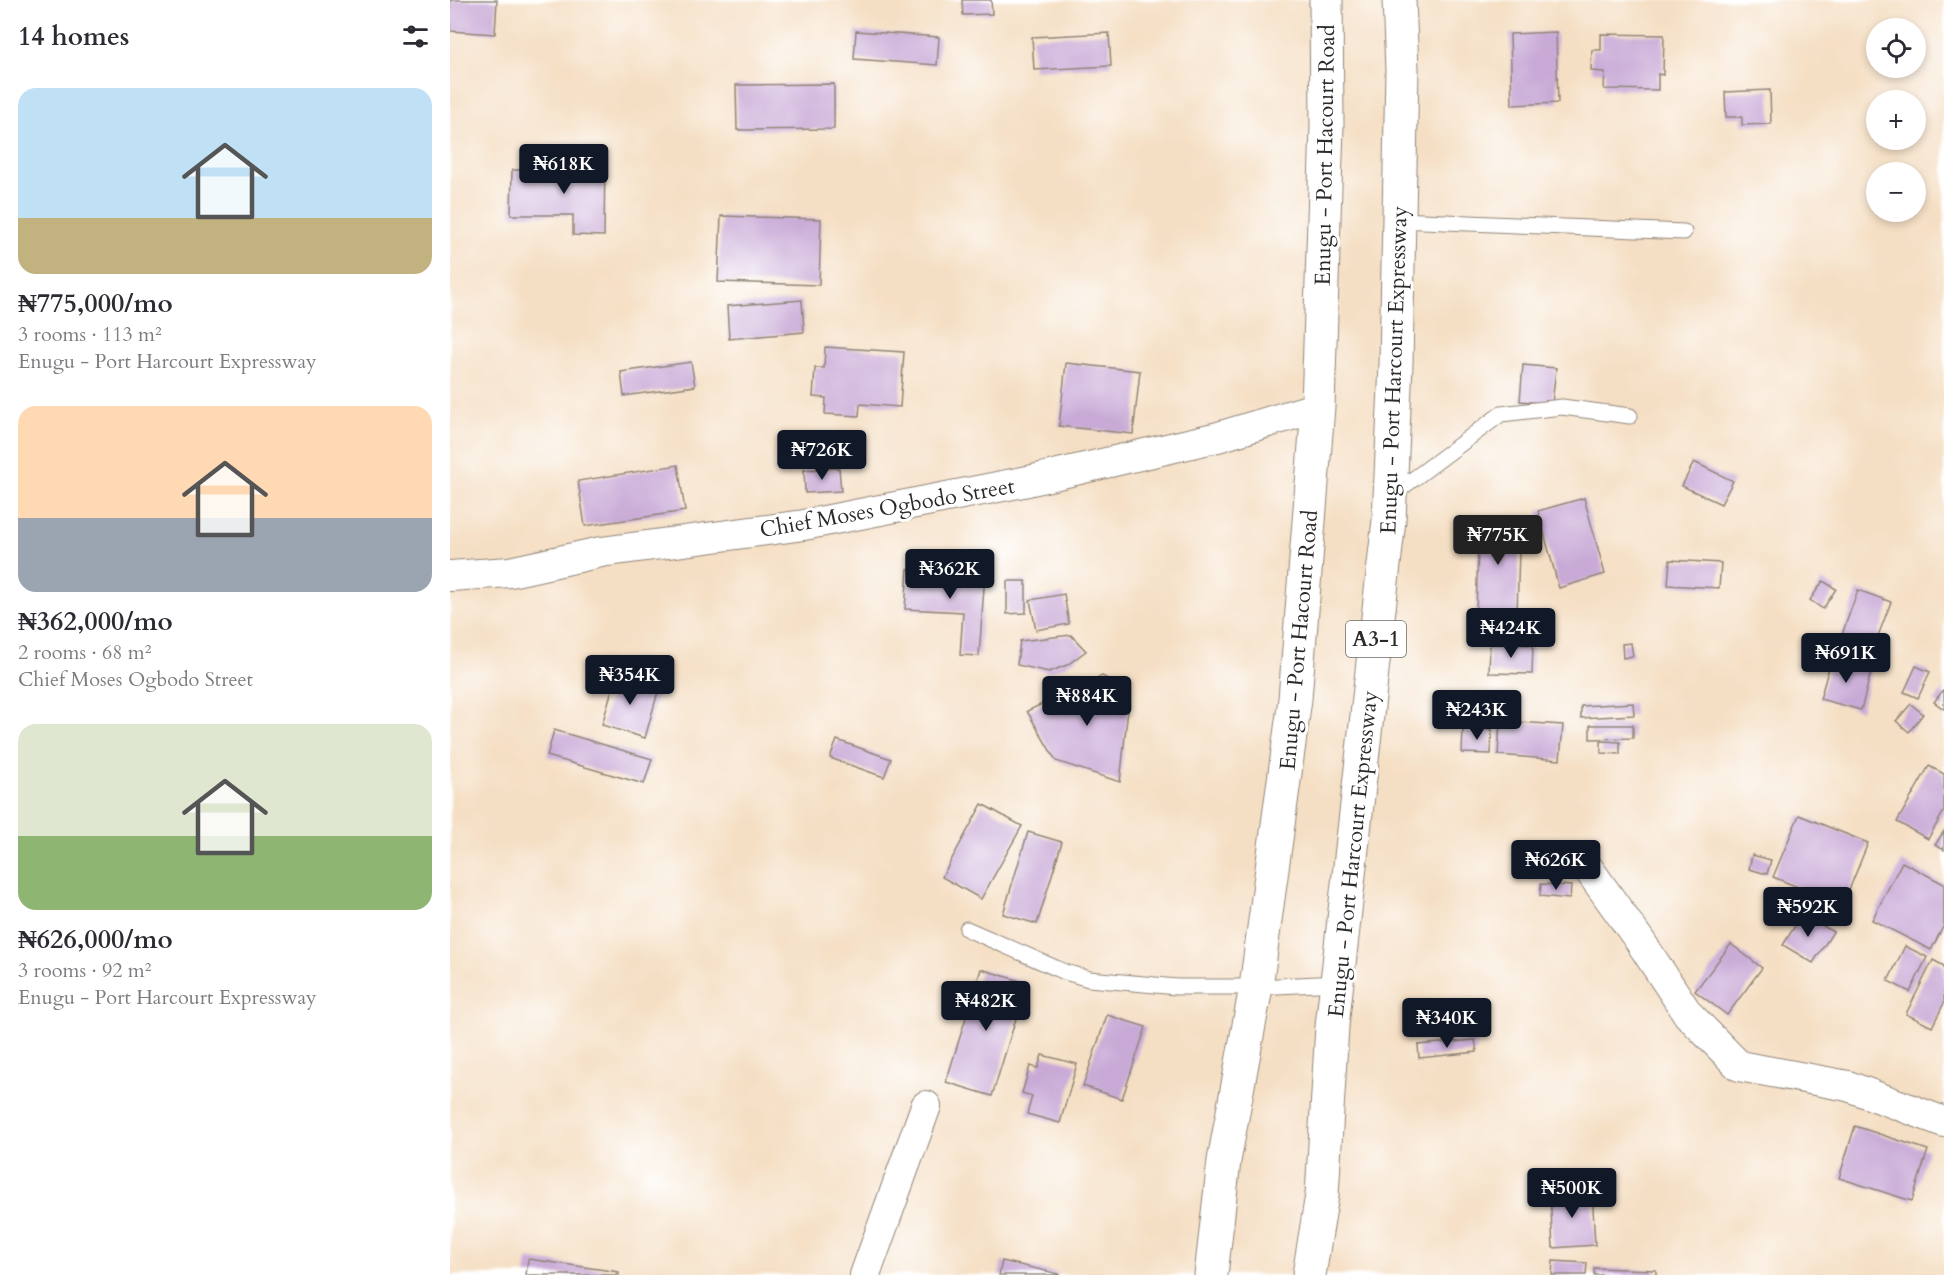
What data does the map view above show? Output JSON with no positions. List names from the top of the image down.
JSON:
{
  "streets": {
    "highway": ["Enugu - Port Hacourt Road", "Enugu - Port Harcourt Expressway", "A3-1"],
    "street": ["Chief Moses Ogbodo Street"]
  },
  "crossings": [
    ["Enugu - Port Hacourt Road", "Chief Moses Ogbodo Street"]
  ],
  "page": {
    "heading": "14 homes",
    "map_buttons": ["+", "−"],
    "list": [
      {
        "name": "₦775,000/mo",
        "note": "3 rooms · 113 m² · Enugu - Port Harcourt Expressway"
      },
      {
        "name": "₦362,000/mo",
        "note": "2 rooms · 68 m² · Chief Moses Ogbodo Street"
      },
      {
        "name": "₦626,000/mo",
        "note": "3 rooms · 92 m² · Enugu - Port Harcourt Expressway"
      }
    ],
    "price": [
      "₦618K",
      "₦726K",
      "₦775K",
      "₦362K",
      "₦424K",
      "₦691K",
      "₦354K",
      "₦884K",
      "₦243K",
      "₦626K",
      "₦592K",
      "₦482K",
      "₦340K",
      "₦500K"
    ]
  }
}
